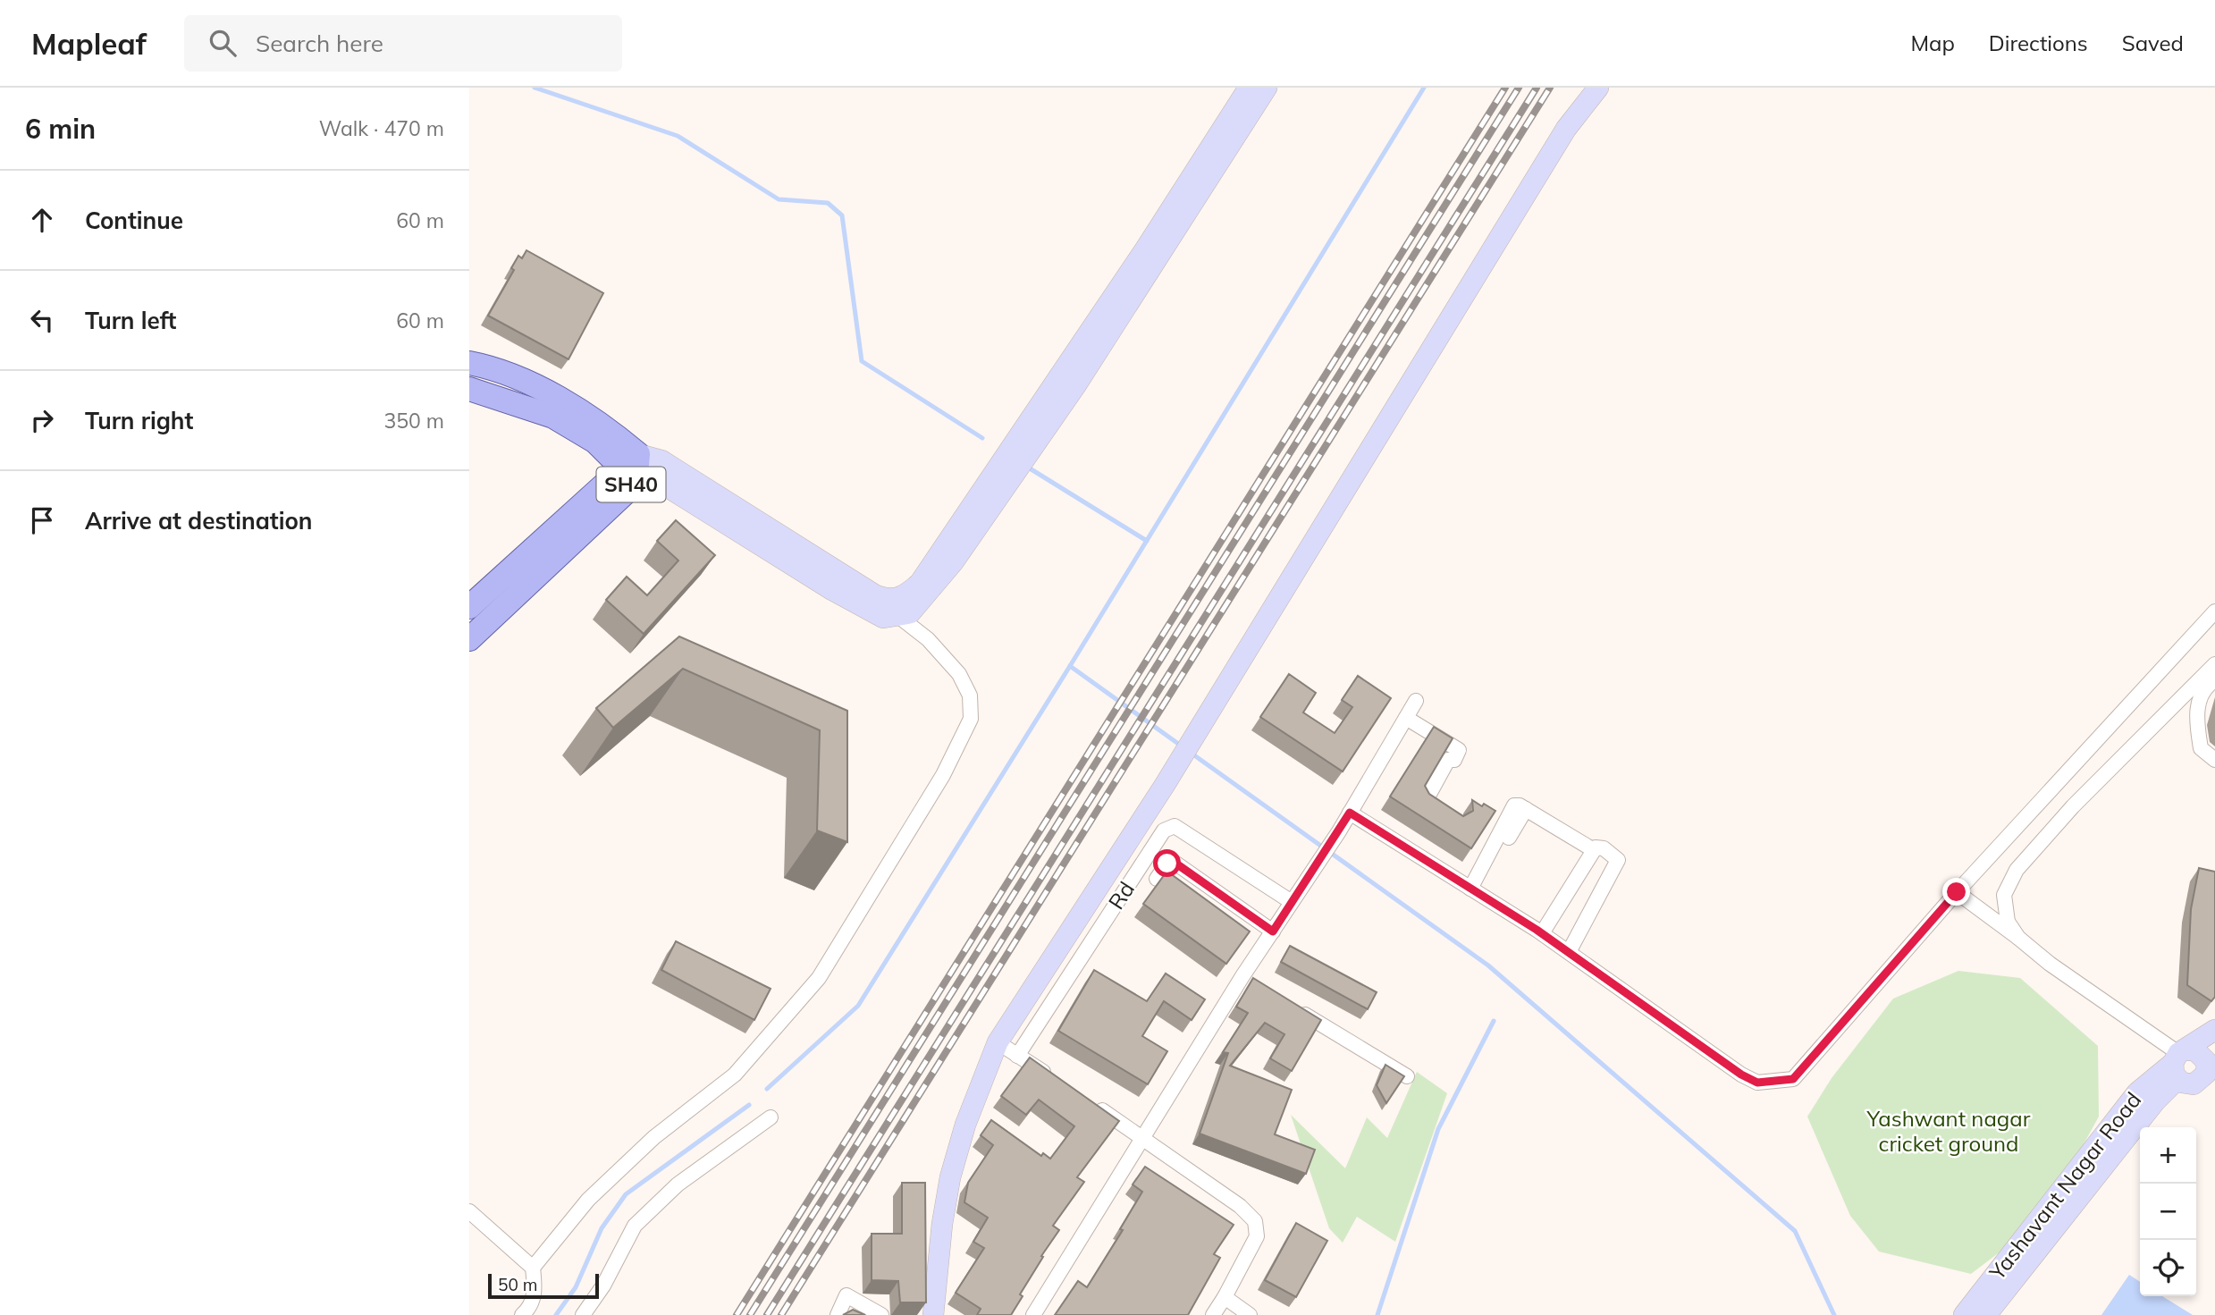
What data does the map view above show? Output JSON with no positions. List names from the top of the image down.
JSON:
{
  "streets": {
    "main road": ["SH40"],
    "street": ["Rd", "Yashavant Nagar Road"]
  },
  "parks": ["Yashwant nagar cricket ground"],
  "scale_bar": "50 m",
  "page": {
    "header": "Mapleaf",
    "search": "Search here",
    "nav": ["Map", "Directions", "Saved"],
    "heading": ["6 min", "Walk · 470 m"],
    "list": [
      ["Continue", "60 m"],
      ["Turn left", "60 m"],
      ["Turn right", "350 m"],
      "Arrive at destination"
    ],
    "map_buttons": ["+", "−"],
    "scale": "50 m"
  }
}
